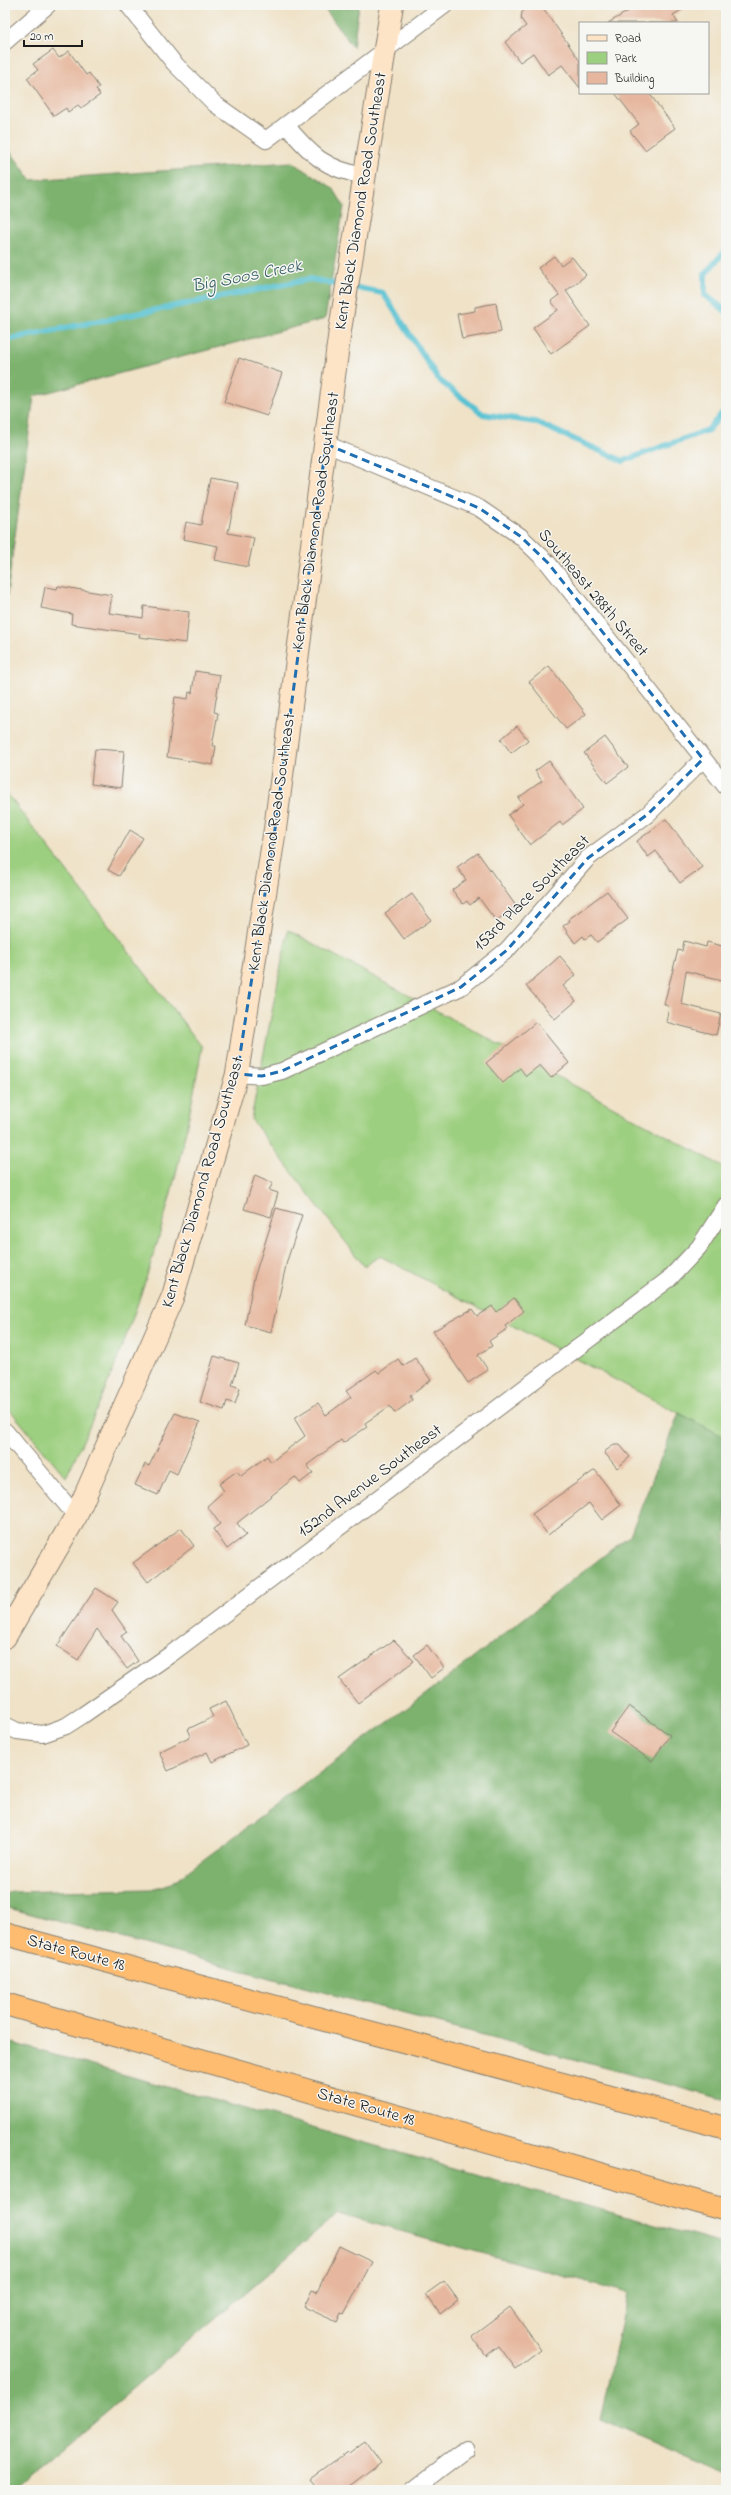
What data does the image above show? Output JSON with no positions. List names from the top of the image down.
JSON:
{
  "streets": {
    "highway": ["State Route 18"],
    "street": [
      "Kent Black Diamond Road Southeast",
      "Southeast 288th Street",
      "153rd Place Southeast",
      "152nd Avenue Southeast"
    ]
  },
  "crossings": [
    ["Kent Black Diamond Road Southeast", "Southeast 288th Street"],
    ["Kent Black Diamond Road Southeast", "153rd Place Southeast"],
    ["Southeast 288th Street", "153rd Place Southeast"]
  ],
  "water": ["Big Soos Creek"],
  "legend": ["Road", "Park", "Building"],
  "scale_bar": "20 m"
}
